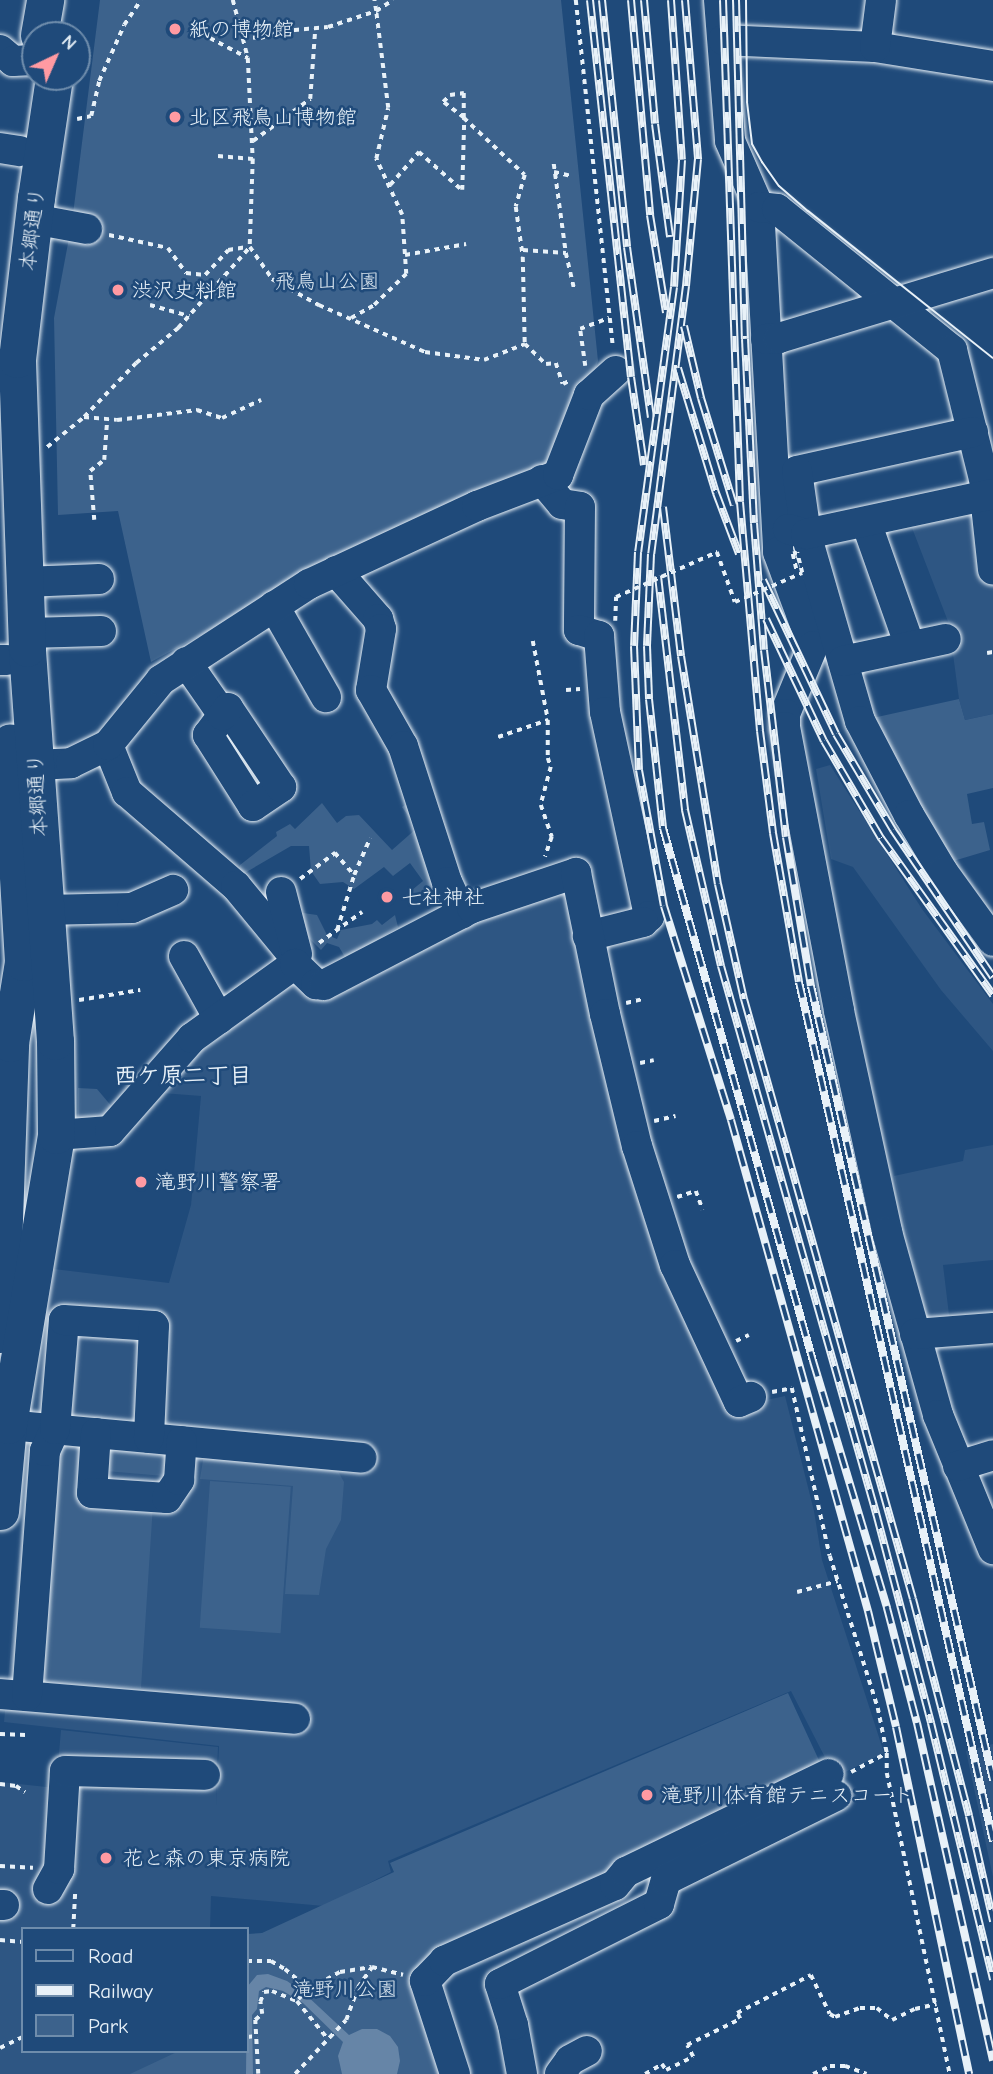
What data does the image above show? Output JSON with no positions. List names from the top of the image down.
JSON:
{
  "streets": {
    "main road": ["本郷通り"]
  },
  "districts": ["西ケ原二丁目"],
  "parks": ["飛鳥山公園", "滝野川公園"],
  "places": [
    "紙の博物館",
    "北区飛鳥山博物館",
    "渋沢史料館",
    "七社神社",
    "滝野川警察署",
    "滝野川体育館テニスコート",
    "花と森の東京病院"
  ],
  "legend": ["Road", "Railway", "Park"],
  "north": "top right"
}
